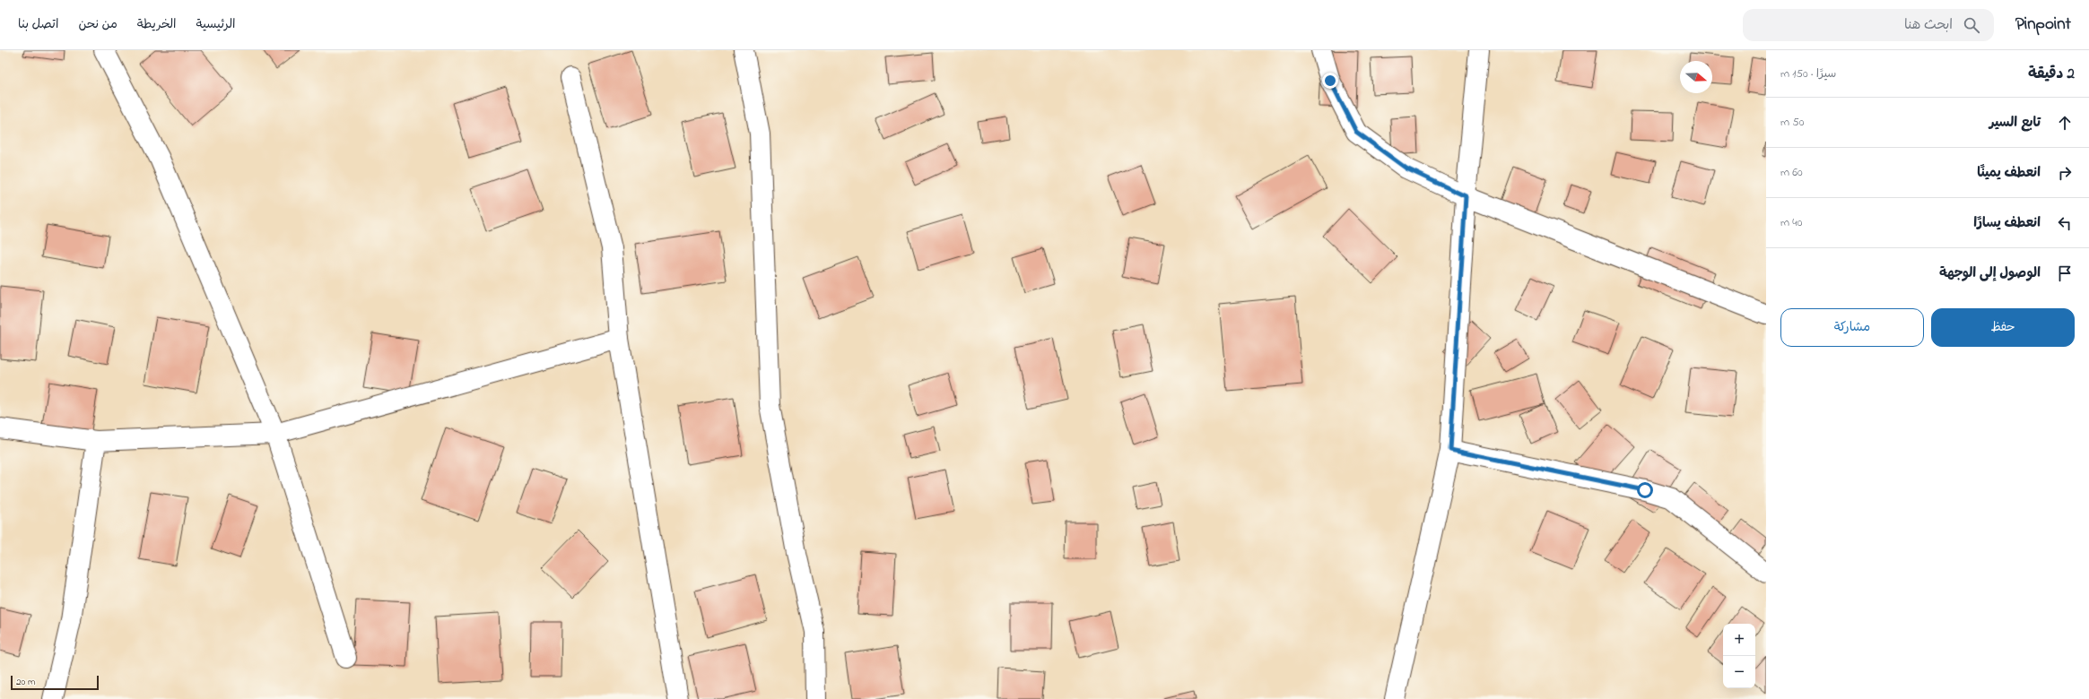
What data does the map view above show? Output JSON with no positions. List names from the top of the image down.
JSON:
{
  "scale_bar": "20 m",
  "north": "right",
  "page": {
    "header": "Pinpoint",
    "search": "ابحث هنا",
    "nav": [
      "الرئيسية",
      "الخريطة",
      "من نحن",
      "اتصل بنا"
    ],
    "heading": ["2 دقيقة", "سيرًا · 150 m"],
    "list": [
      ["تابع السير", "50 m"],
      ["انعطف يمينًا", "60 m"],
      ["انعطف يسارًا", "40 m"],
      "الوصول إلى الوجهة"
    ],
    "buttons": ["حفظ", "مشاركة"],
    "map_buttons": ["+", "−"],
    "scale": "20 m"
  }
}
